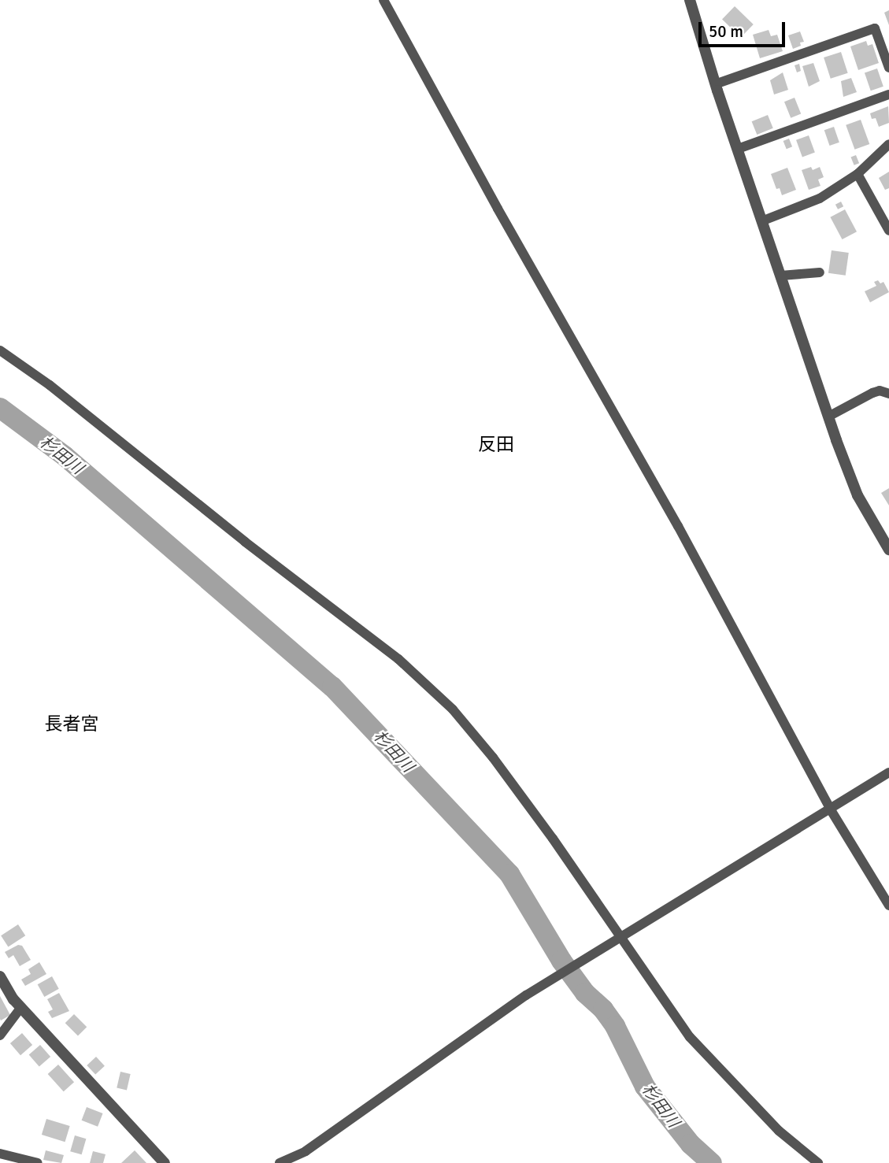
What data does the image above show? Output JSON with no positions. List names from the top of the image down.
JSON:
{
  "districts": ["反田", "長者宮"],
  "water": ["杉田川"],
  "scale_bar": "50 m"
}
